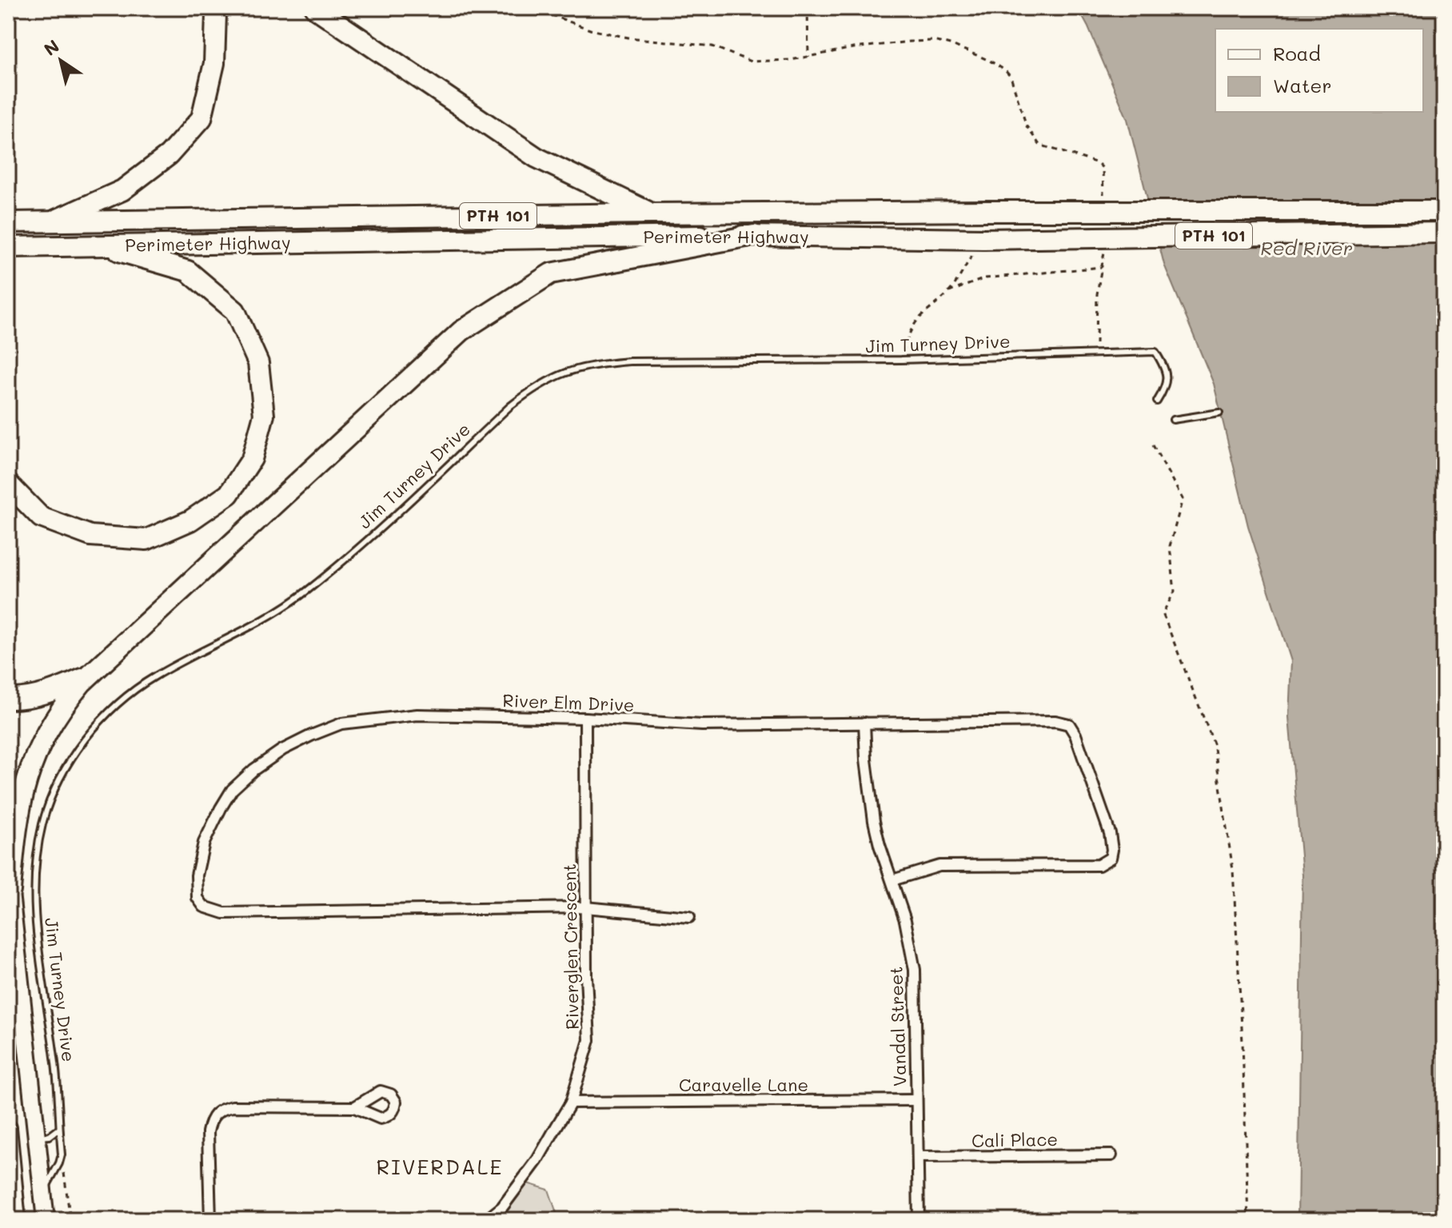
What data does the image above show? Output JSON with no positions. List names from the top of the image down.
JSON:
{
  "streets": {
    "highway": ["PTH 101", "Perimeter Highway"],
    "street": [
      "River Elm Drive",
      "Riverglen Crescent",
      "Vandal Street",
      "Caravelle Lane",
      "Cali Place"
    ],
    "lane": ["Jim Turney Drive"]
  },
  "crossings": [
    ["River Elm Drive", "Riverglen Crescent"],
    ["River Elm Drive", "Vandal Street"],
    ["Riverglen Crescent", "Caravelle Lane"],
    ["Vandal Street", "Caravelle Lane"],
    ["Vandal Street", "Cali Place"]
  ],
  "districts": ["RIVERDALE"],
  "water": ["Red River"],
  "legend": ["Road", "Water"],
  "north": "top left"
}
